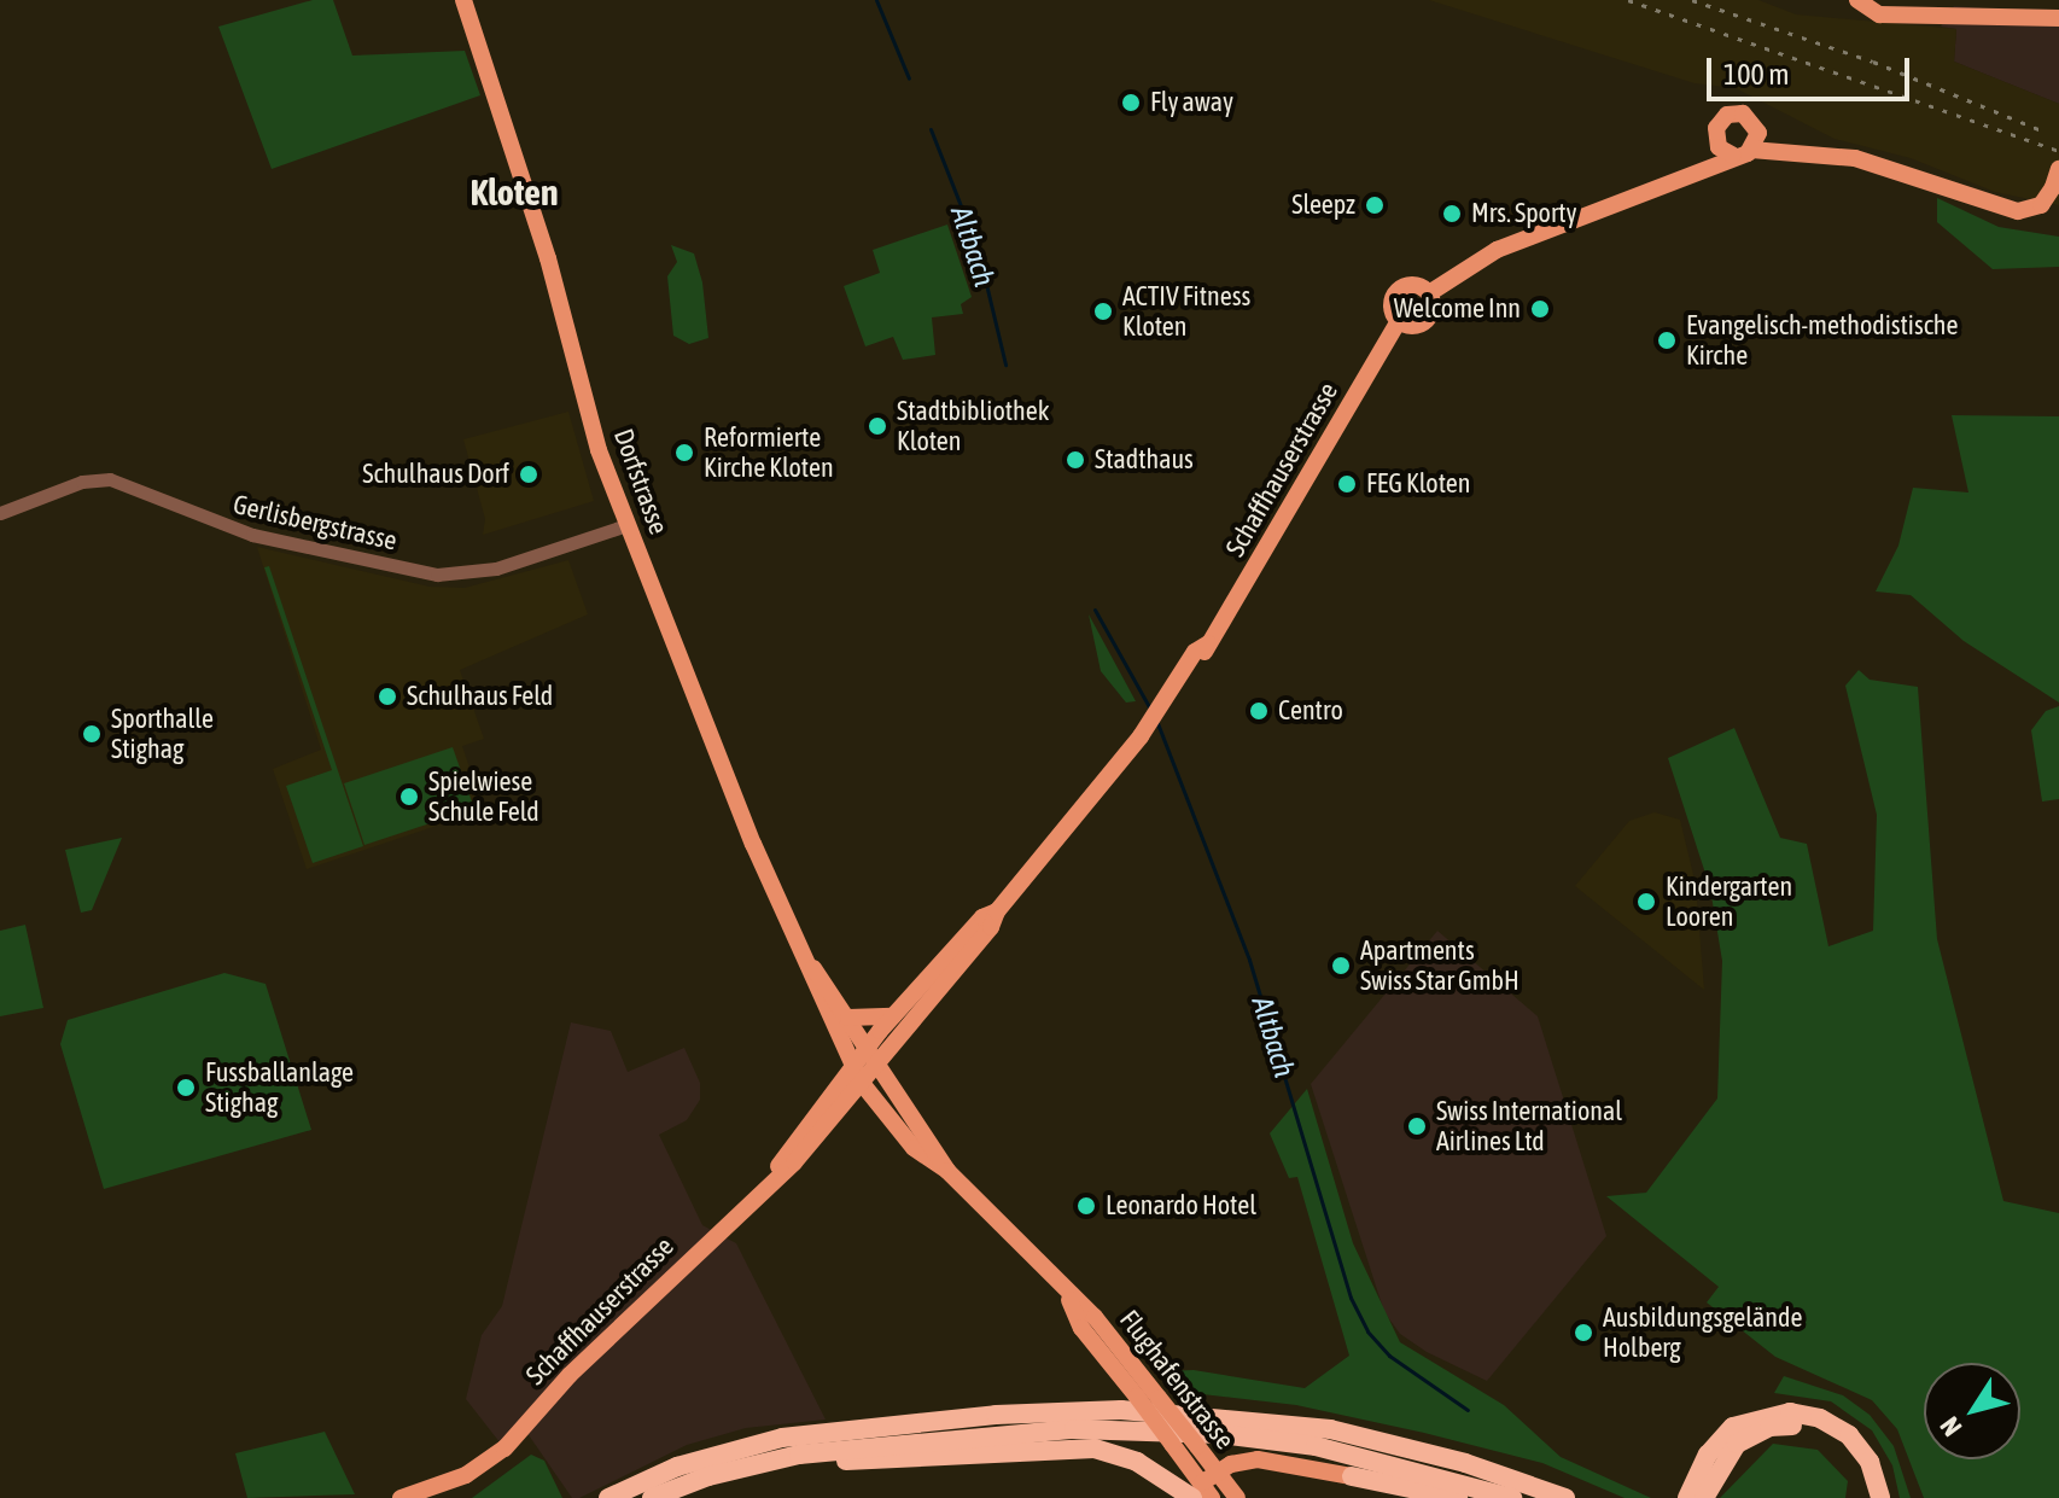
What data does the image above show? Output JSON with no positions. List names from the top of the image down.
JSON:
{
  "streets": {
    "main road": ["Schaffhauserstrasse", "Dorfstrasse", "Flughafenstrasse"],
    "street": ["Gerlisbergstrasse"]
  },
  "crossings": [
    ["Schaffhauserstrasse", "Dorfstrasse"],
    ["Schaffhauserstrasse", "Flughafenstrasse"],
    ["Dorfstrasse", "Gerlisbergstrasse"],
    ["Dorfstrasse", "Flughafenstrasse"]
  ],
  "districts": ["Kloten"],
  "water": ["Altbach"],
  "places": [
    "Fly away",
    "Sleepz",
    "Mrs. Sporty",
    "Welcome Inn",
    "ACTIV Fitness Kloten",
    "Evangelisch-methodistische Kirche",
    "Stadtbibliothek Kloten",
    "Reformierte Kirche Kloten",
    "Stadthaus",
    "Schulhaus Dorf",
    "FEG Kloten",
    "Schulhaus Feld",
    "Centro",
    "Sporthalle Stighag",
    "Spielwiese Schule Feld",
    "Kindergarten Looren",
    "Apartments Swiss Star GmbH",
    "Fussballanlage Stighag",
    "Swiss International Airlines Ltd",
    "Leonardo Hotel",
    "Ausbildungsgelände Holberg"
  ],
  "scale_bar": "100 m",
  "north": "bottom left"
}
